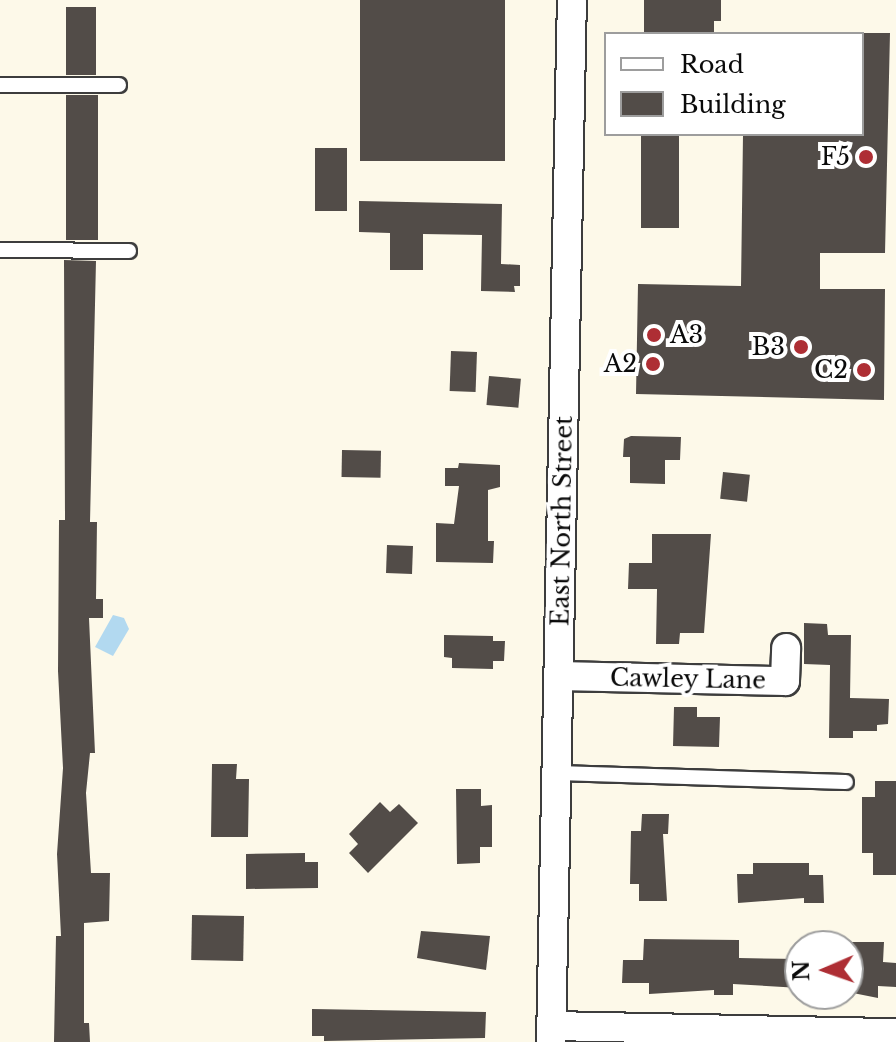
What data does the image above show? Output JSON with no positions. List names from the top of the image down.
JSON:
{
  "streets": {
    "street": ["East North Street", "Cawley Lane"]
  },
  "crossings": [
    ["East North Street", "Cawley Lane"]
  ],
  "places": [
    "F5",
    "A3",
    "B3",
    "A2",
    "C2"
  ],
  "legend": ["Road", "Building"],
  "north": "left"
}
